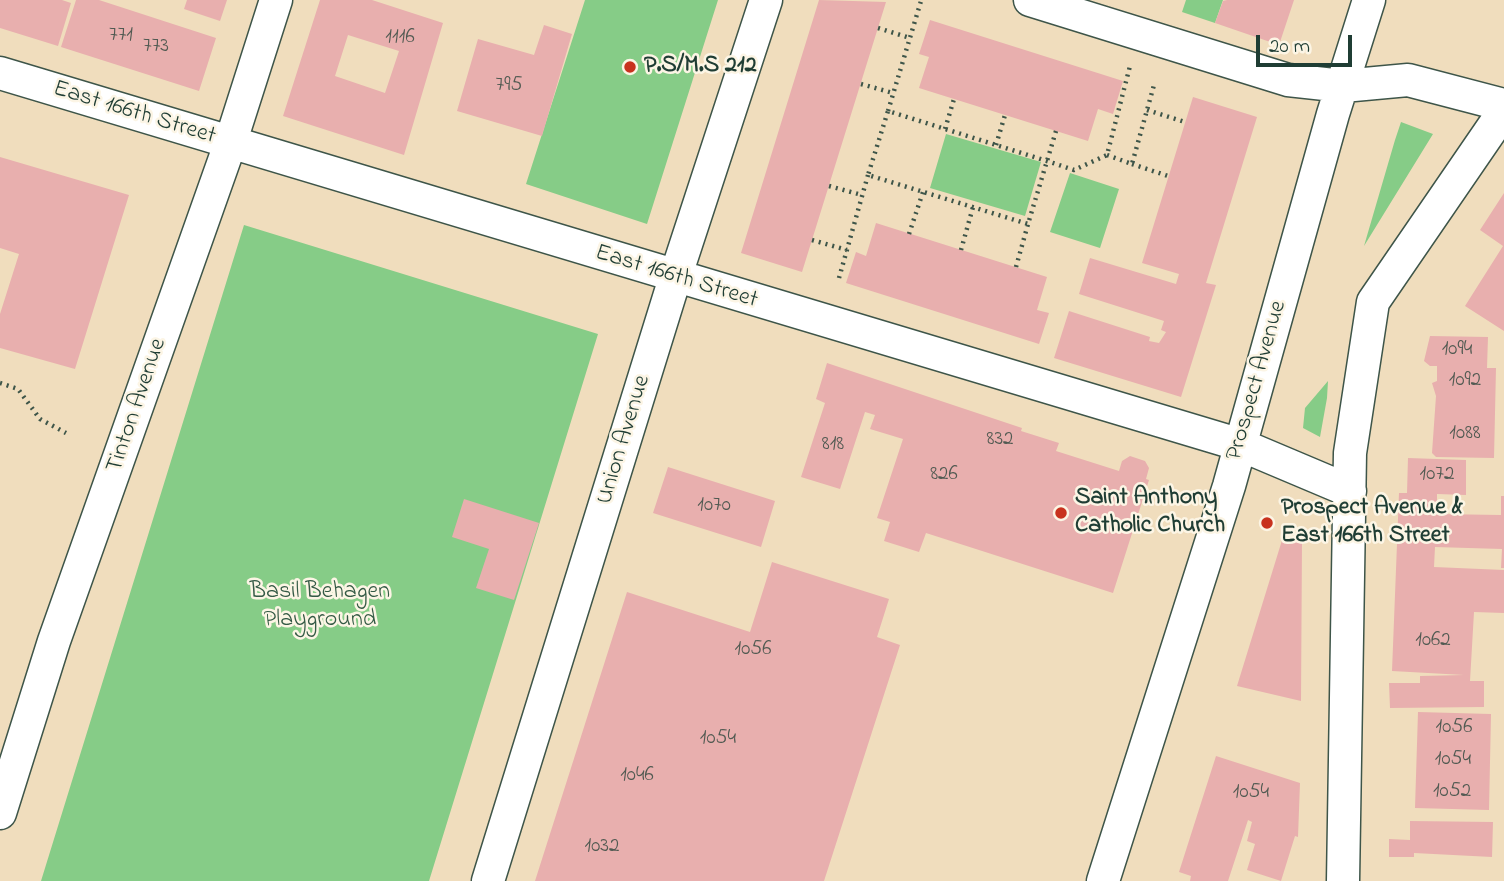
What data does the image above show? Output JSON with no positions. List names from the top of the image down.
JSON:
{
  "streets": {
    "street": [
      "East 166th Street",
      "Prospect Avenue",
      "Tinton Avenue",
      "Union Avenue"
    ]
  },
  "crossings": [
    ["East 166th Street", "Prospect Avenue"],
    ["East 166th Street", "Tinton Avenue"],
    ["East 166th Street", "Union Avenue"]
  ],
  "parks": ["Basil Behagen Playground"],
  "places": ["P.S/M.S 212", "Saint Anthony Catholic Church", "Prospect Avenue & East 166th Street"],
  "house_numbers": [
    "771",
    "1116",
    "773",
    "795",
    "1094",
    "1092",
    "1088",
    "832",
    "818",
    "826",
    "1072",
    "1070",
    "1062",
    "1056",
    "1056",
    "1054",
    "1054",
    "1046",
    "1052",
    "1054",
    "1032"
  ],
  "scale_bar": "20 m"
}
